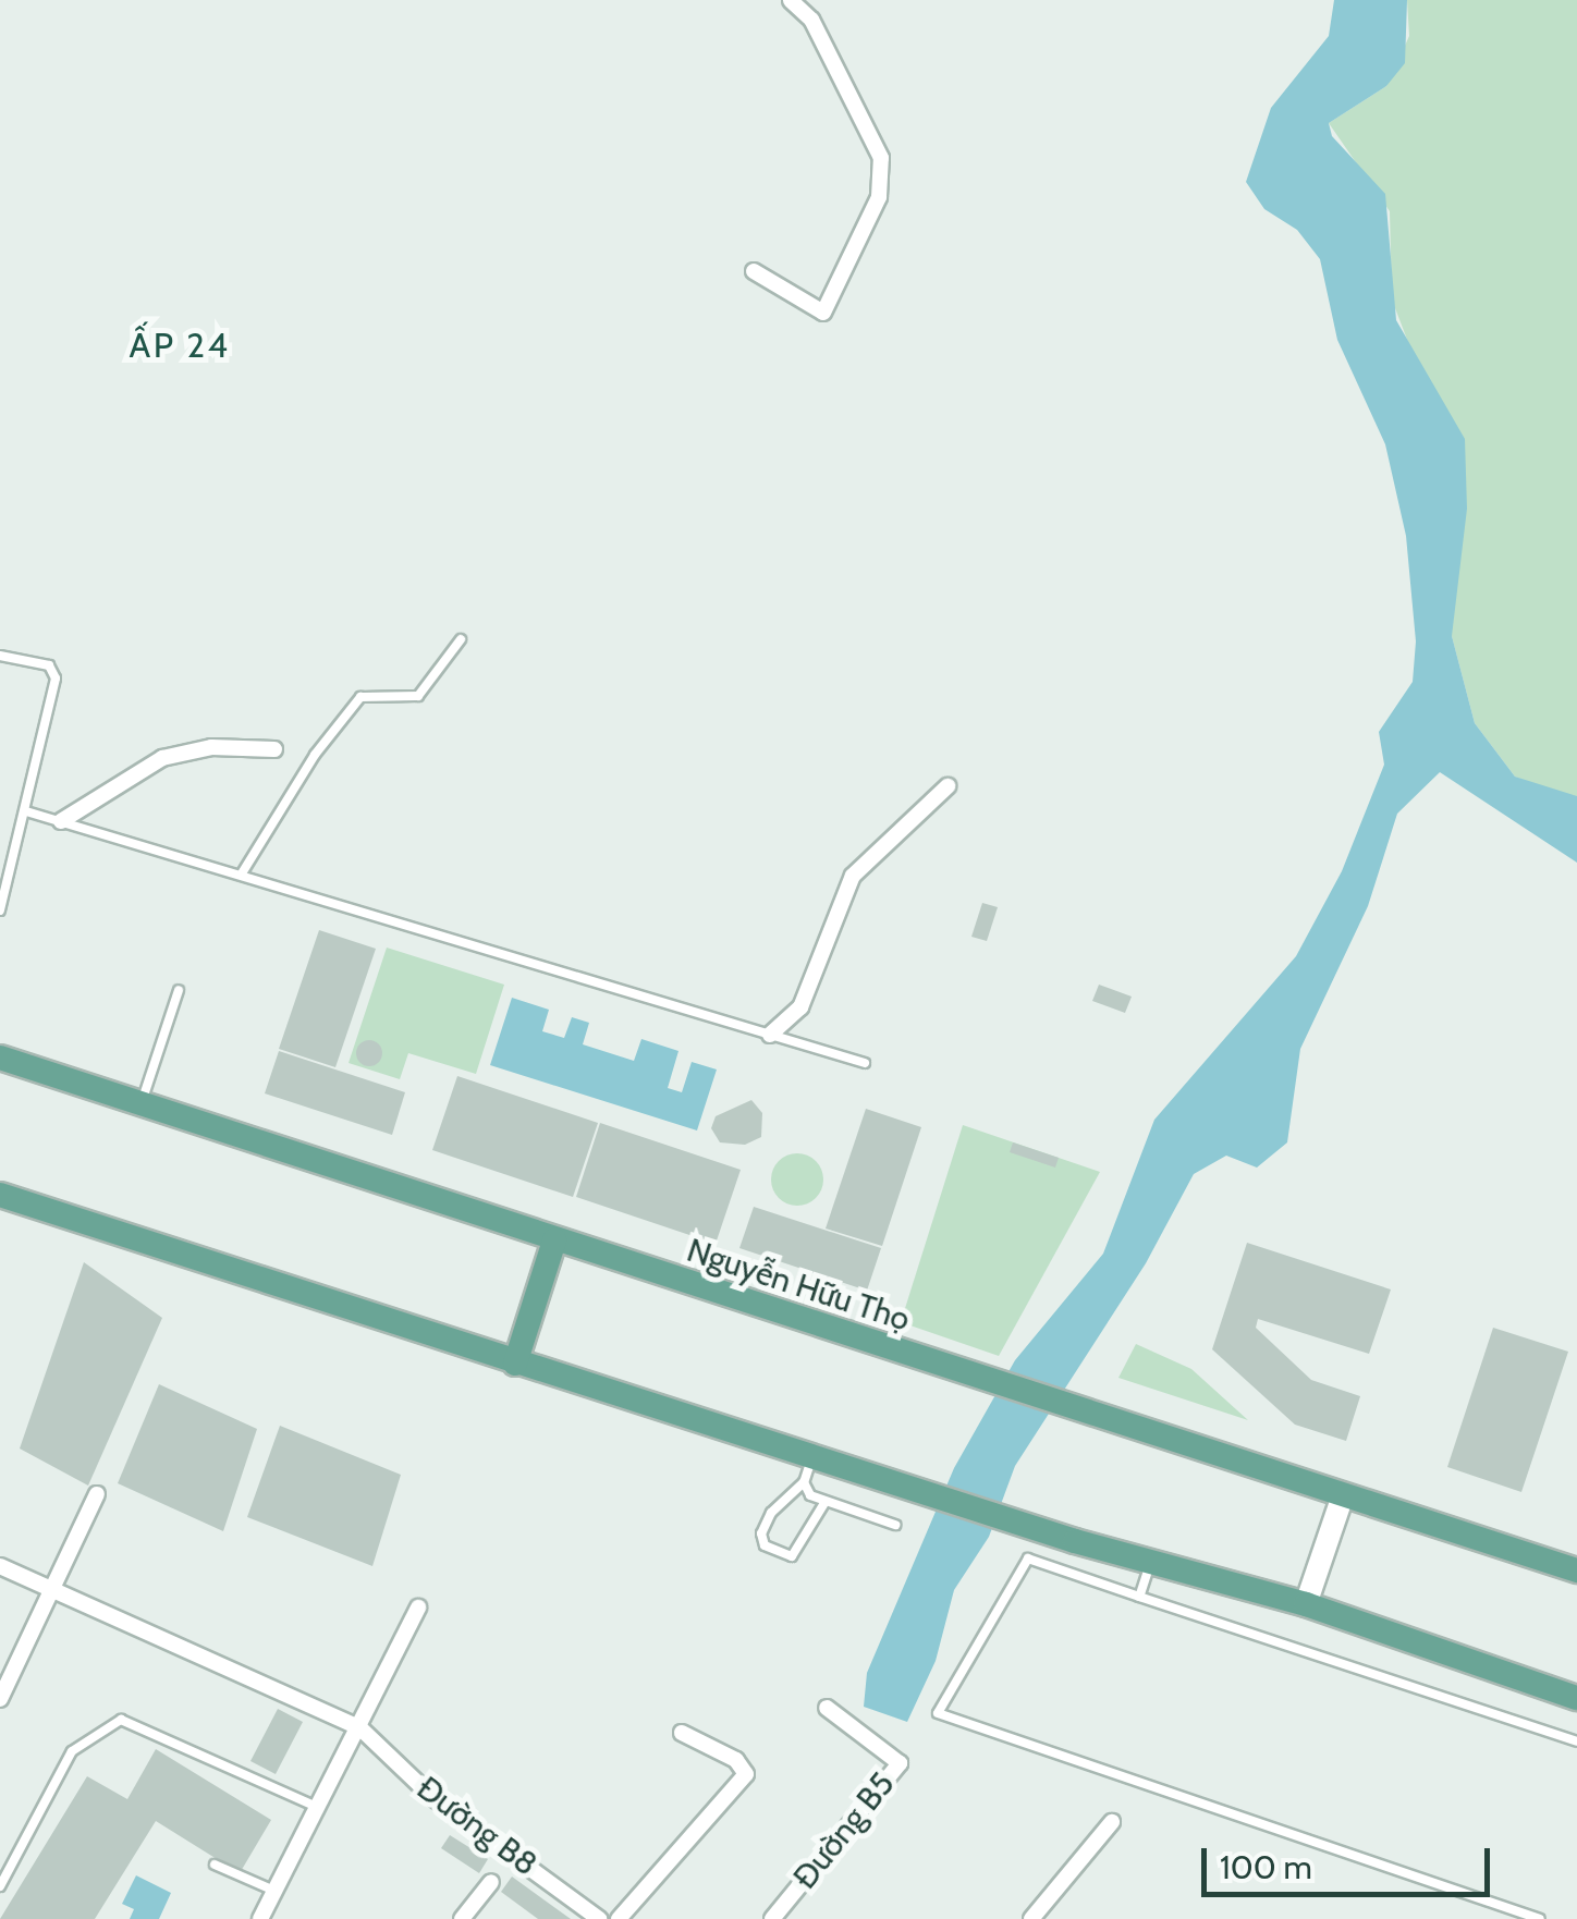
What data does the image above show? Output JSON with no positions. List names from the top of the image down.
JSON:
{
  "streets": {
    "main road": ["Nguyễn Hữu Thọ"],
    "street": ["Đường B8", "Đường B5"]
  },
  "districts": ["ẤP 24"],
  "scale_bar": "100 m"
}
